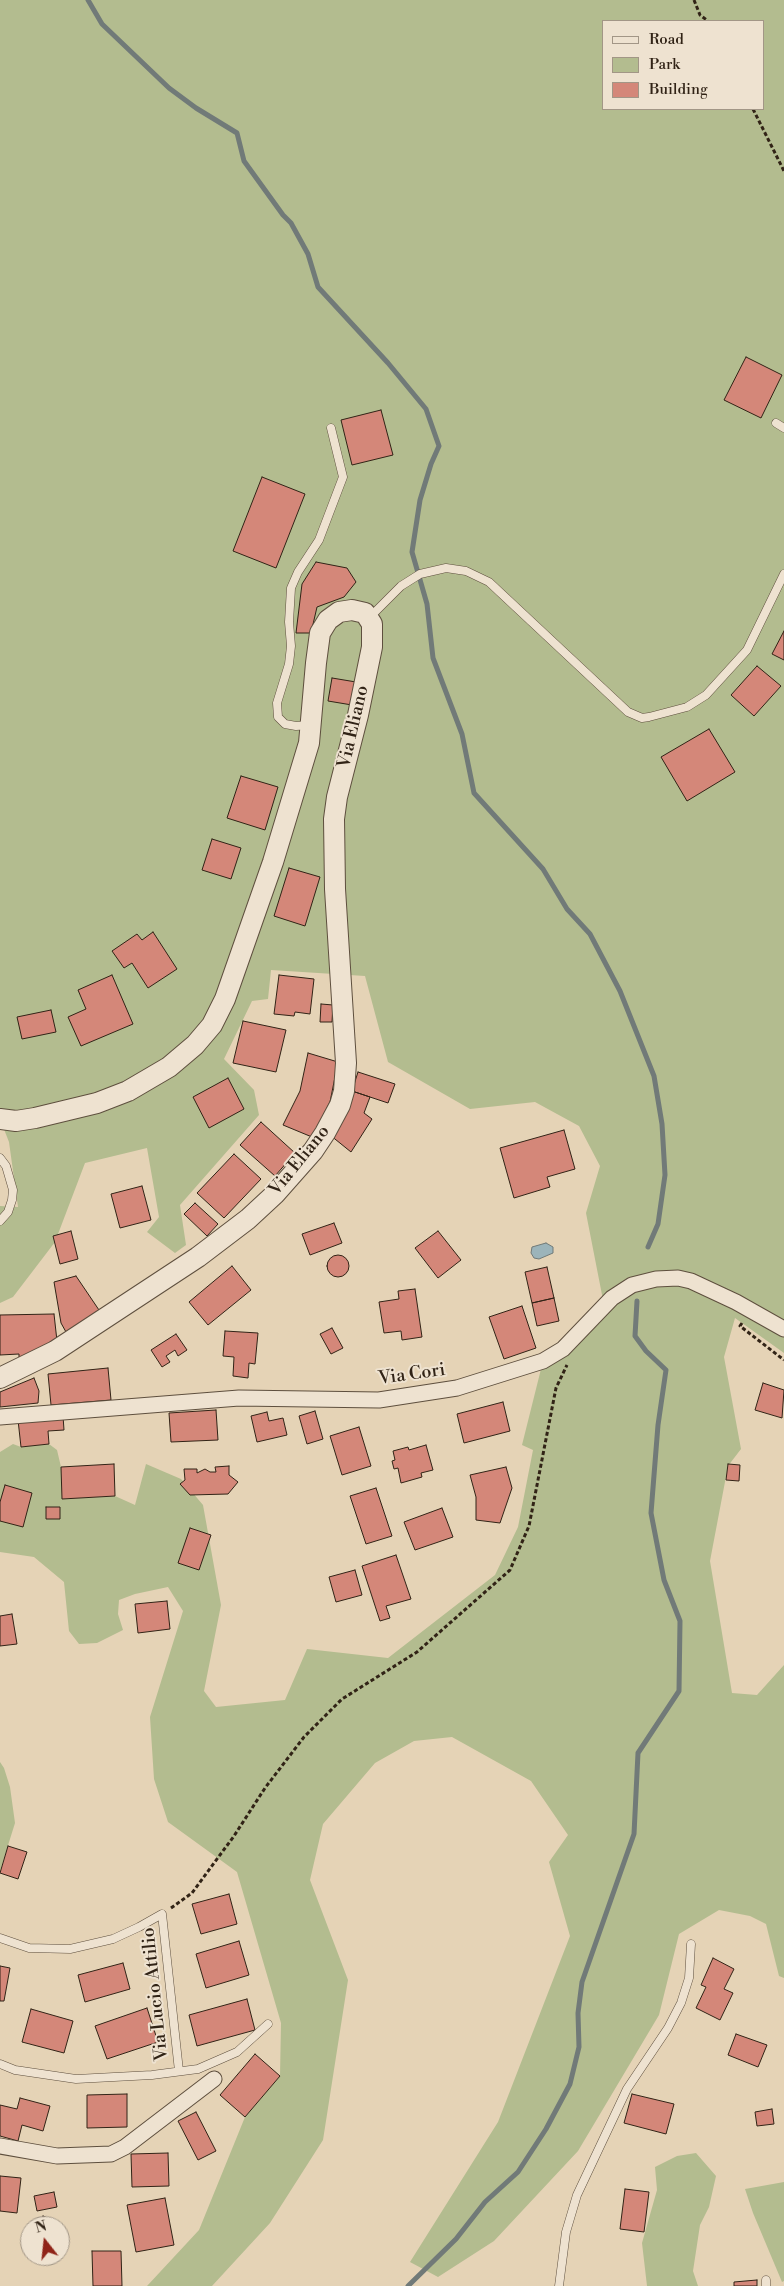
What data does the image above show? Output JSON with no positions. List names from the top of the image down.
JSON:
{
  "streets": {
    "street": ["Via Eliano", "Via Cori"],
    "lane": ["Via Lucio Attilio"]
  },
  "legend": ["Road", "Park", "Building"],
  "north": "top"
}
